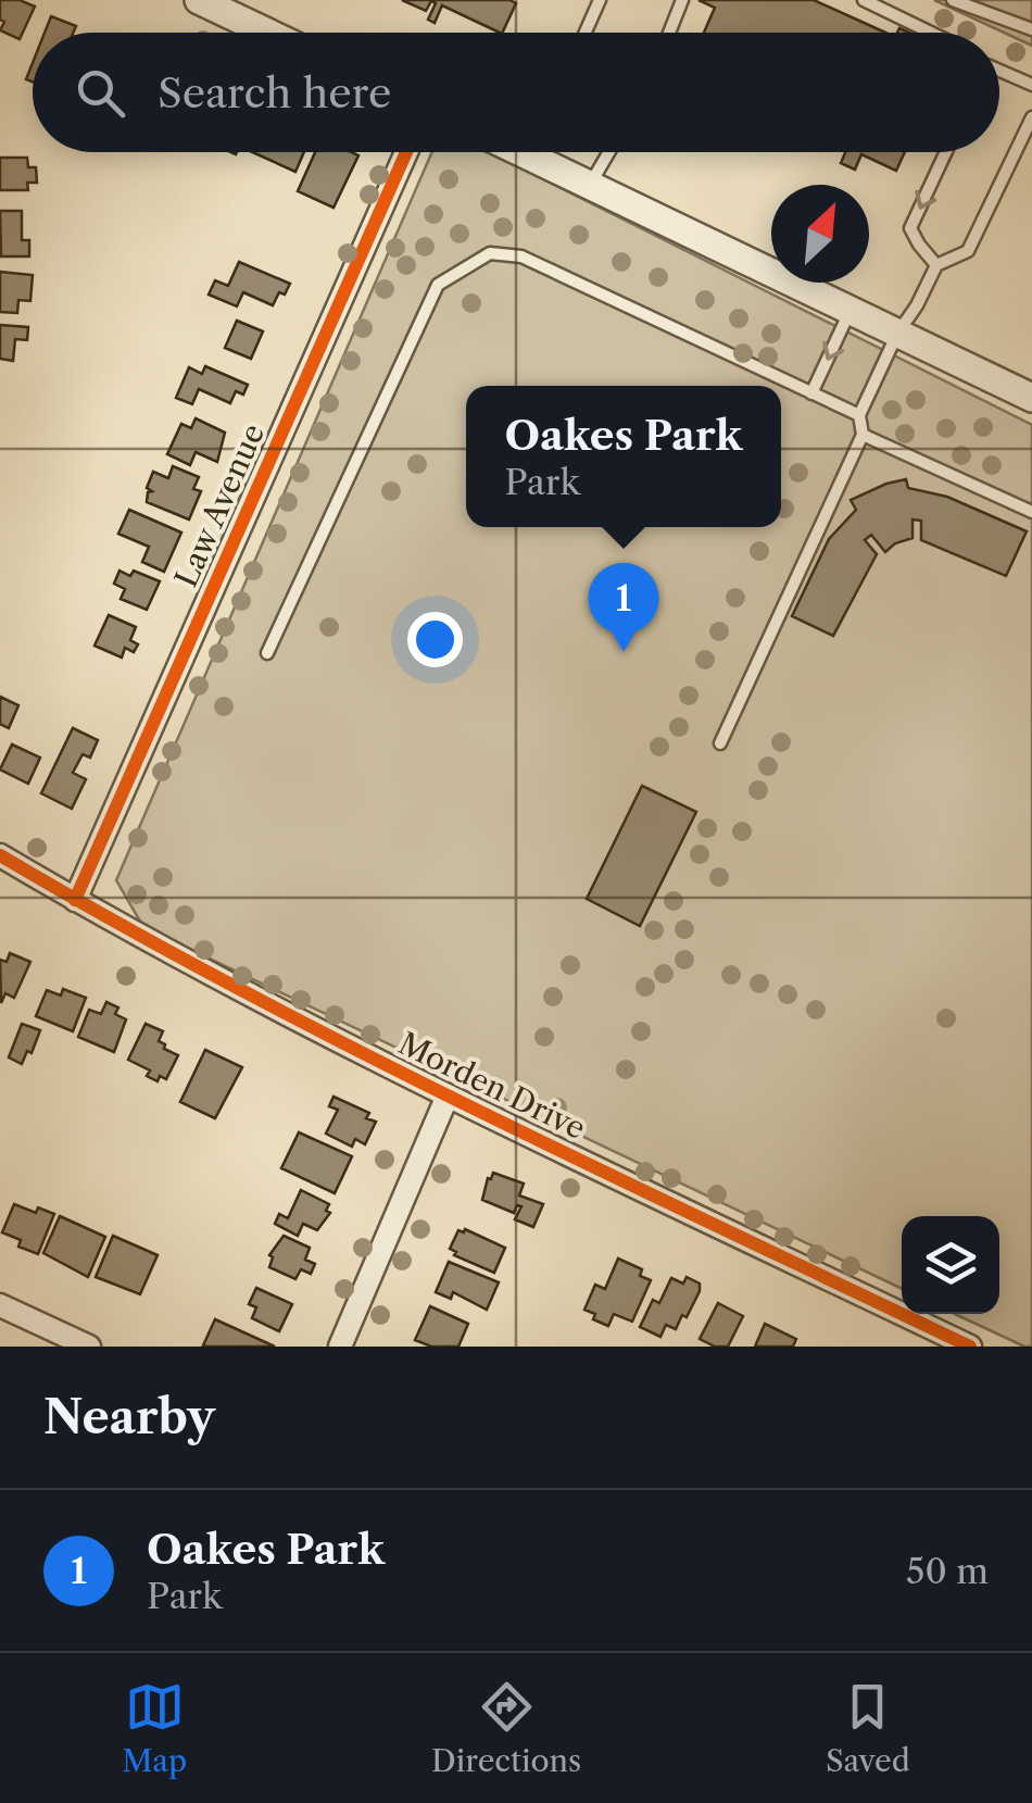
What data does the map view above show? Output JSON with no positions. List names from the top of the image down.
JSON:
{
  "streets": {
    "street": ["Law Avenue", "Morden Drive"]
  },
  "crossings": [
    ["Law Avenue", "Morden Drive"]
  ],
  "north": "top right",
  "page": {
    "search": "Search here",
    "popup": ["Oakes Park", "Park"],
    "pins": "1",
    "heading": "Nearby",
    "list": [
      {
        "mark": "1",
        "name": "Oakes Park",
        "note": "Park",
        "value": "50 m"
      }
    ],
    "nav": ["Map", "Directions", "Saved"]
  }
}
